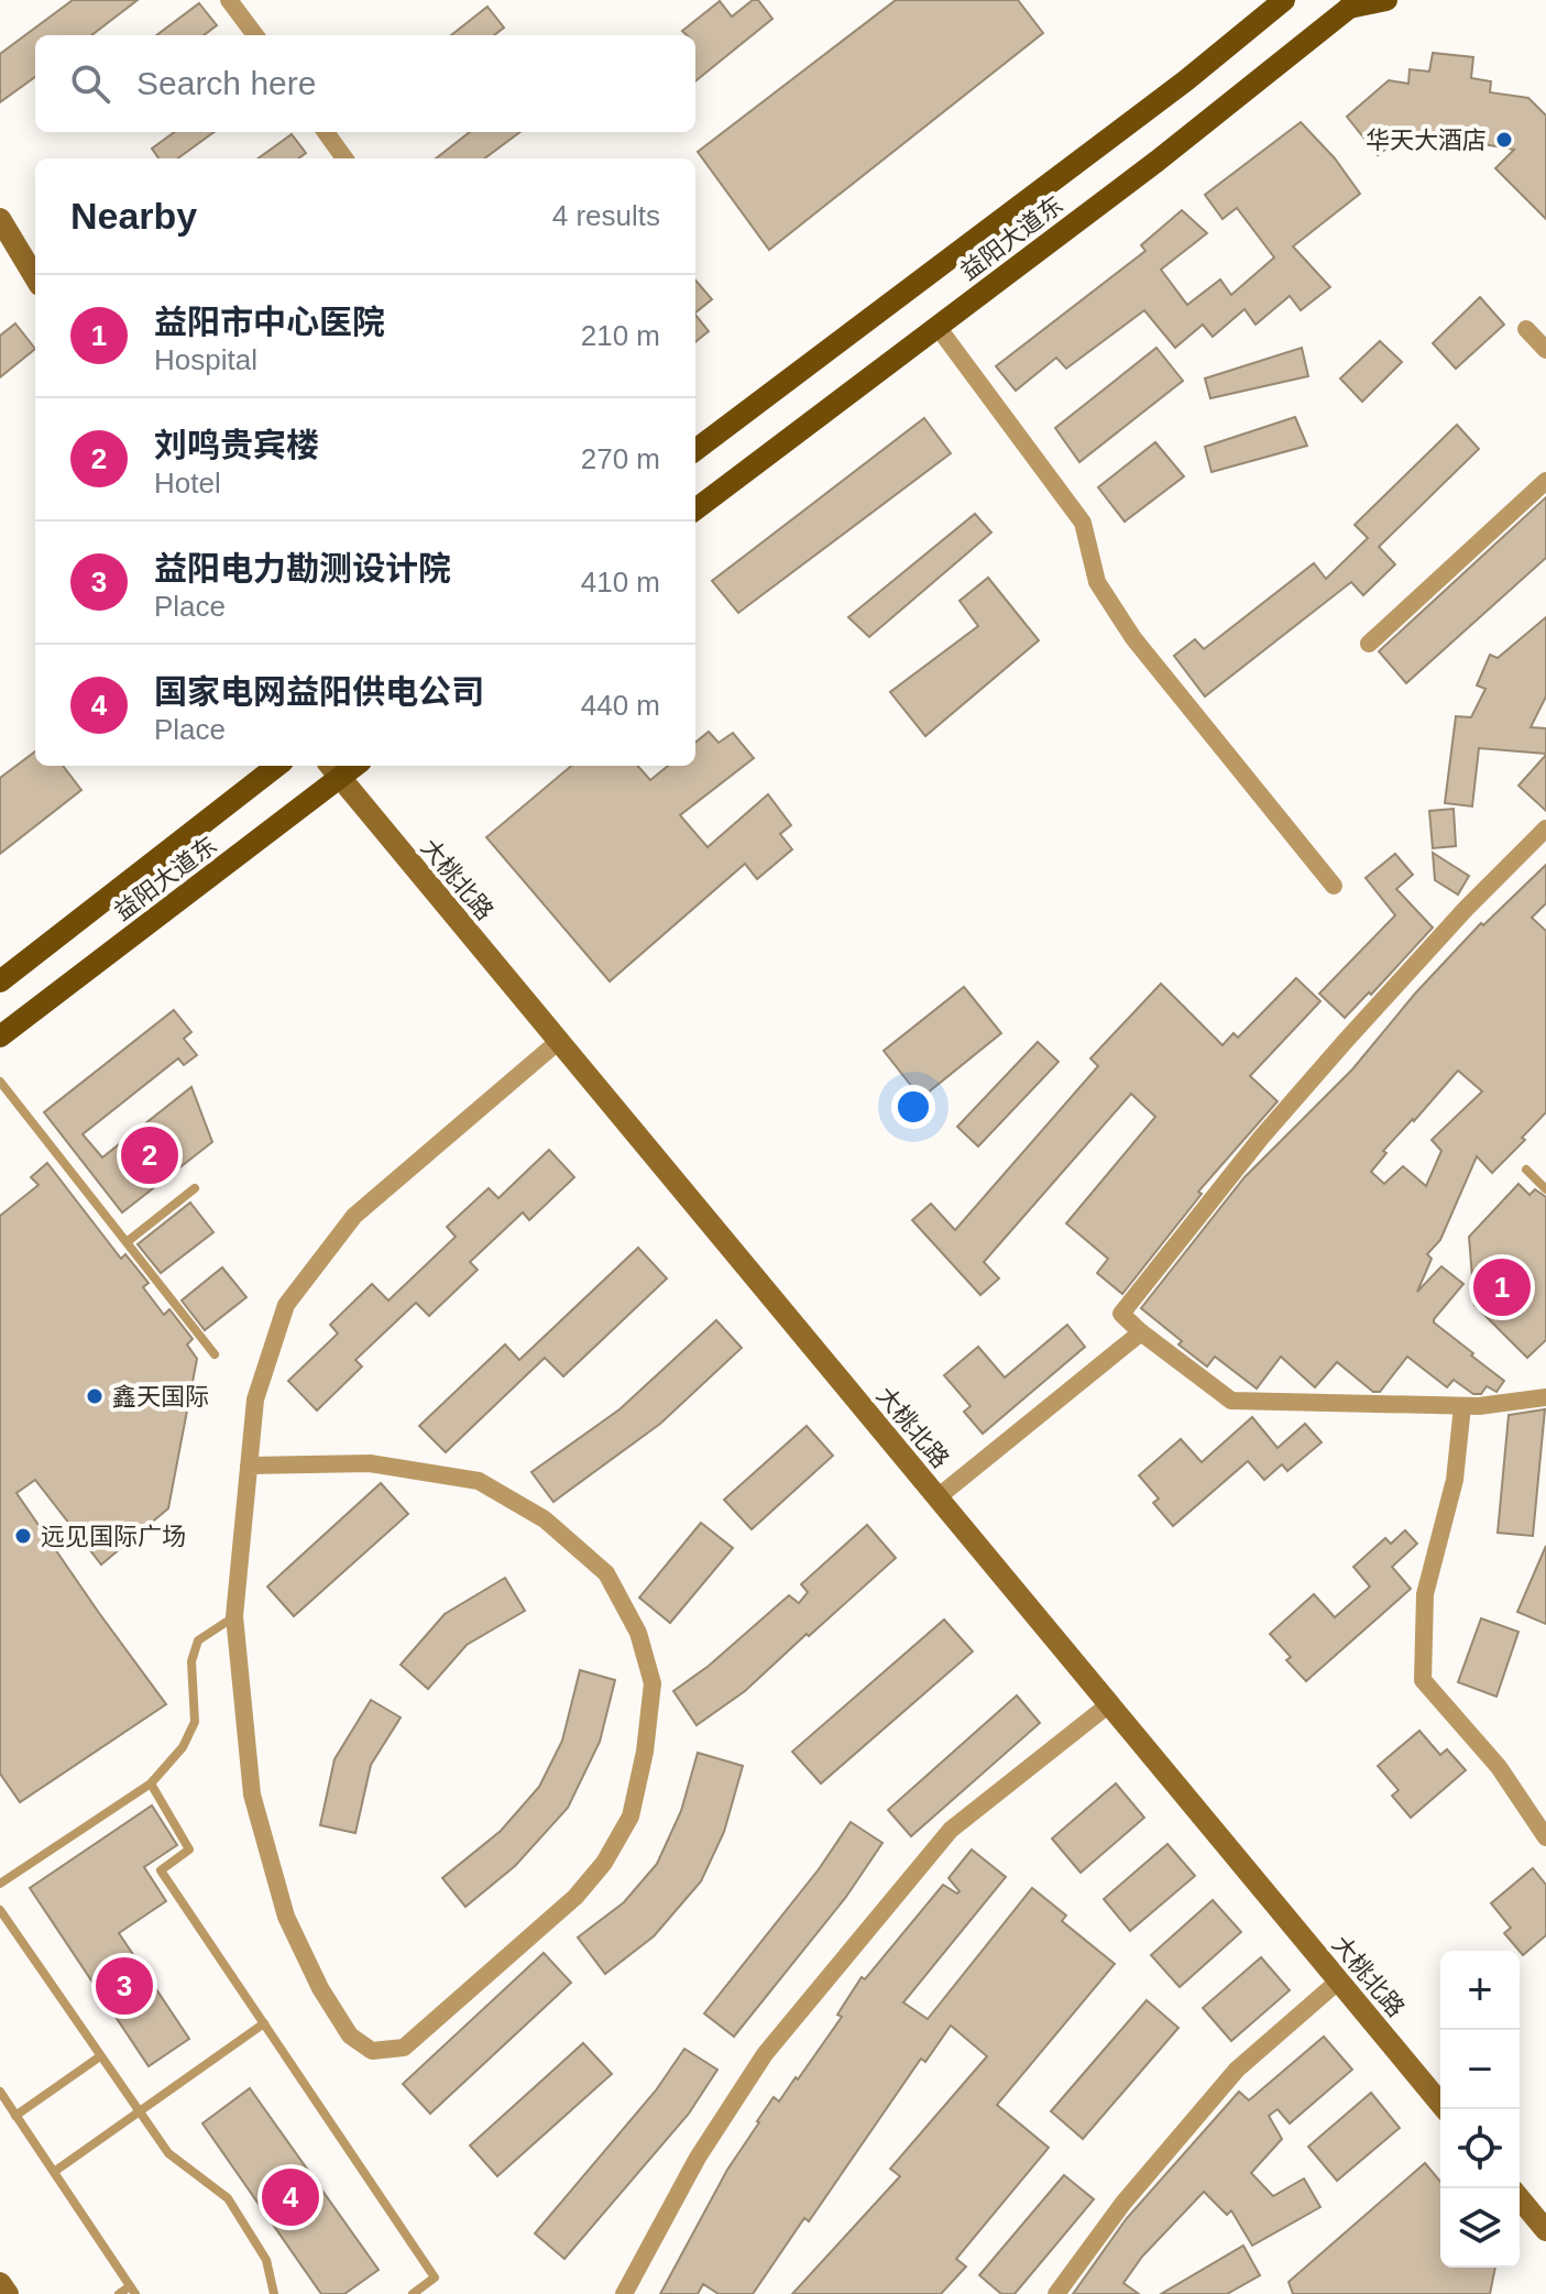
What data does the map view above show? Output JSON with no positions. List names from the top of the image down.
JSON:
{
  "streets": {
    "main road": ["益阳大道东"],
    "street": ["大桃北路"]
  },
  "crossings": [
    ["益阳大道东", "大桃北路"]
  ],
  "places": ["华天大酒店", "鑫天国际", "远见国际广场"],
  "page": {
    "search": "Search here",
    "heading": ["Nearby", "4 results"],
    "list": [
      {
        "mark": "1",
        "name": "益阳市中心医院",
        "note": "Hospital",
        "value": "210 m"
      },
      {
        "mark": "2",
        "name": "刘鸣贵宾楼",
        "note": "Hotel",
        "value": "270 m"
      },
      {
        "mark": "3",
        "name": "益阳电力勘测设计院",
        "note": "Place",
        "value": "410 m"
      },
      {
        "mark": "4",
        "name": "国家电网益阳供电公司",
        "note": "Place",
        "value": "440 m"
      }
    ],
    "pins": [
      "2",
      "1",
      "3",
      "4"
    ],
    "map_buttons": ["+", "−"]
  }
}
